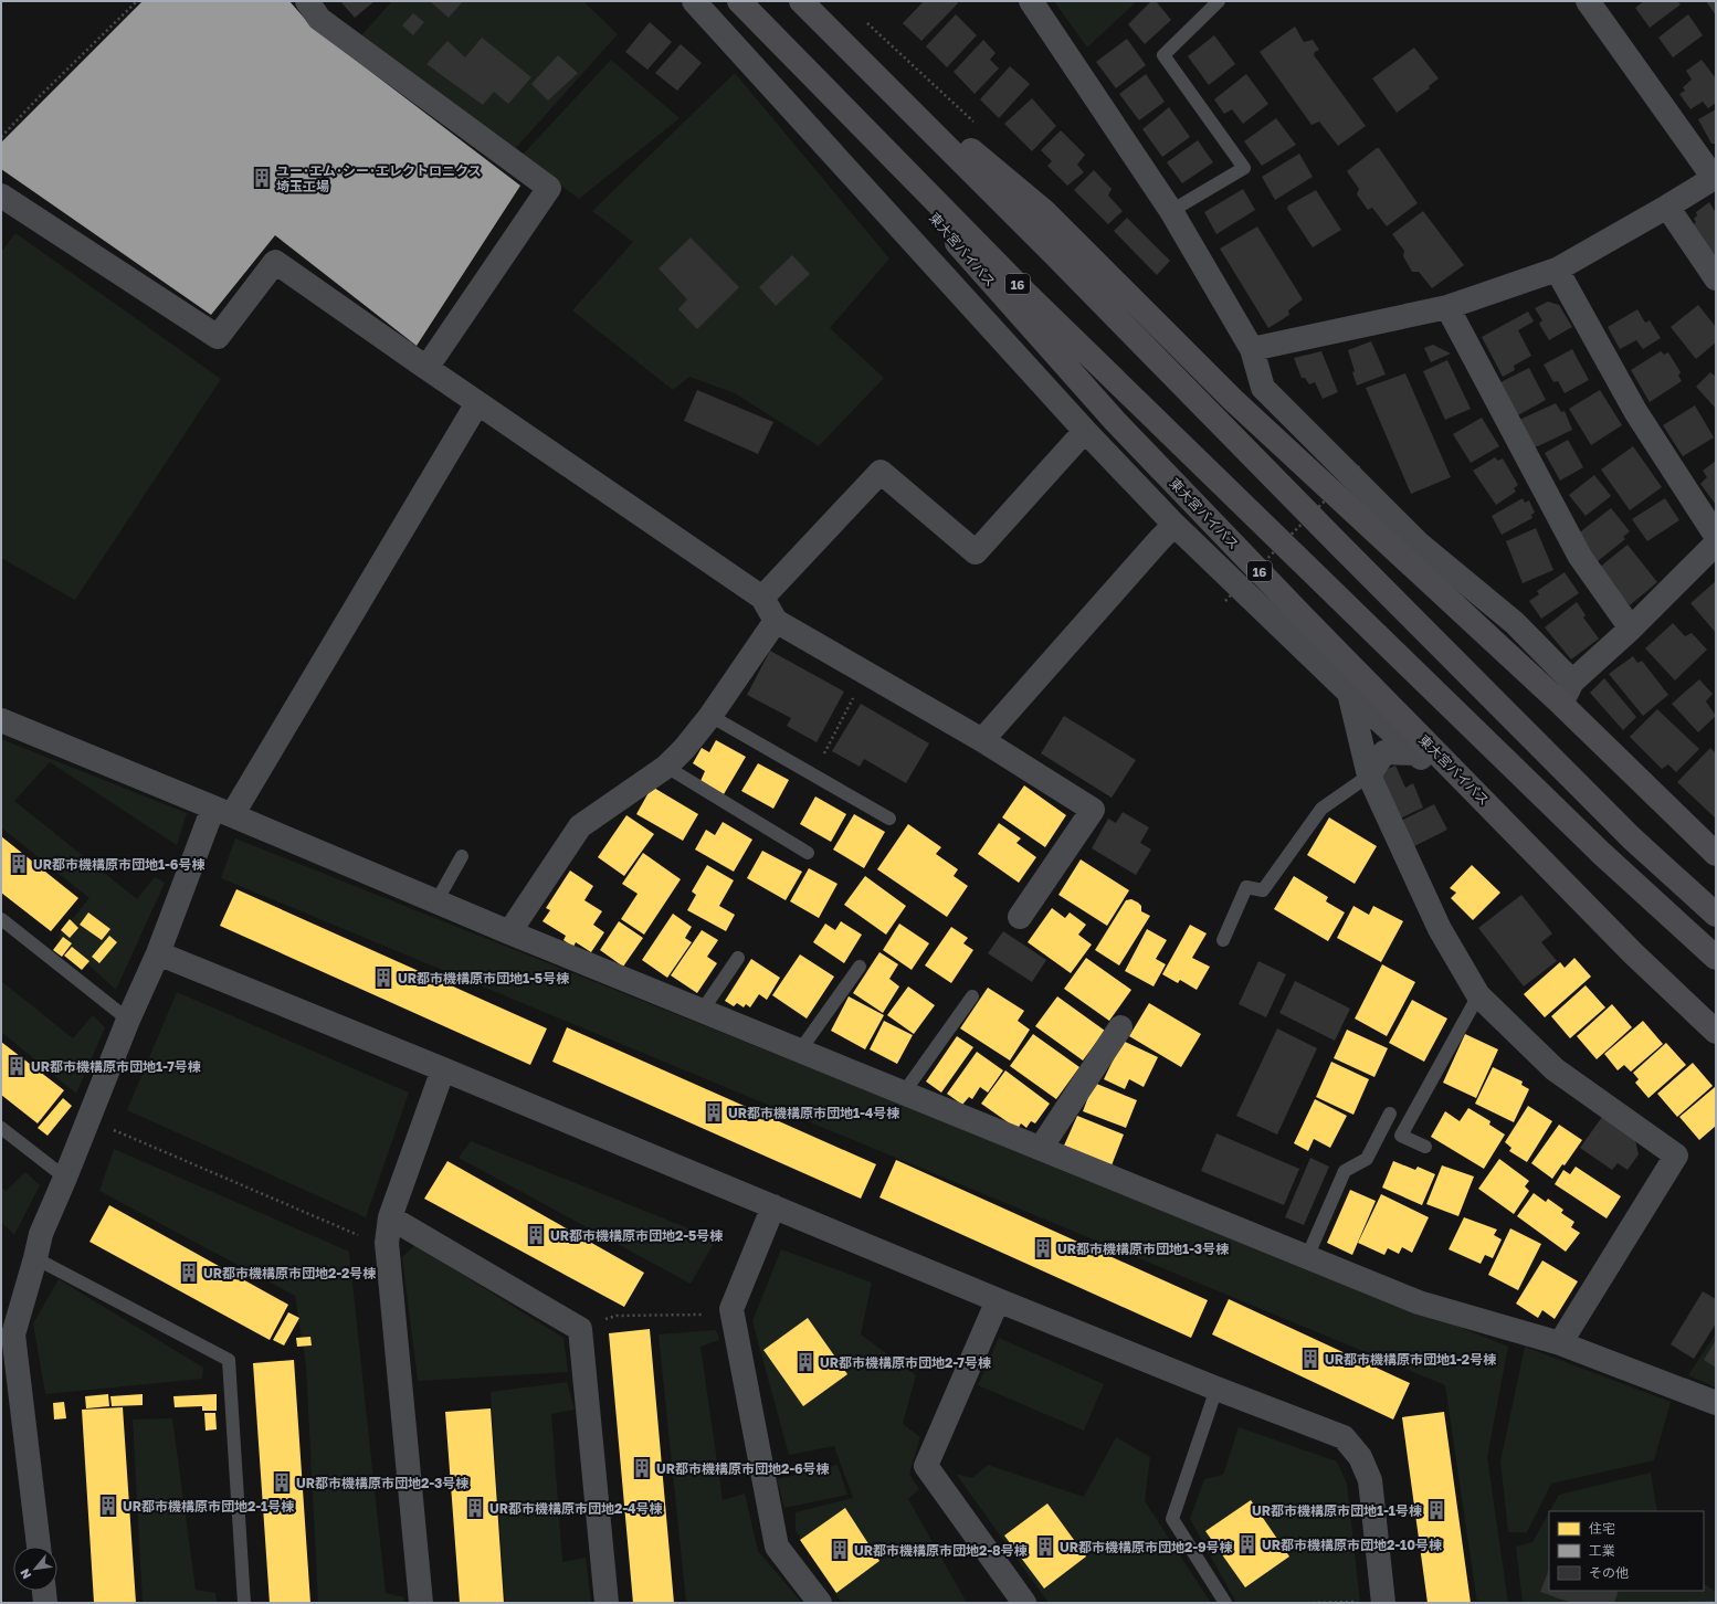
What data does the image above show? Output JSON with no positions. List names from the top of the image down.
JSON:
{
  "streets": {
    "highway": ["東大宮バイパス", "16"]
  },
  "places": {
    "building": [
      "ユー･エム･シー･エレクトロニクス 埼玉工場",
      "UR都市機構原市団地1-6号棟",
      "UR都市機構原市団地1-5号棟",
      "UR都市機構原市団地1-7号棟",
      "UR都市機構原市団地1-4号棟",
      "UR都市機構原市団地2-5号棟",
      "UR都市機構原市団地1-3号棟",
      "UR都市機構原市団地2-2号棟",
      "UR都市機構原市団地1-2号棟",
      "UR都市機構原市団地2-7号棟",
      "UR都市機構原市団地2-6号棟",
      "UR都市機構原市団地2-3号棟",
      "UR都市機構原市団地2-1号棟",
      "UR都市機構原市団地2-4号棟",
      "UR都市機構原市団地1-1号棟",
      "UR都市機構原市団地2-10号棟",
      "UR都市機構原市団地2-9号棟",
      "UR都市機構原市団地2-8号棟"
    ]
  },
  "legend": ["住宅", "工業", "その他"],
  "north": "bottom left"
}
